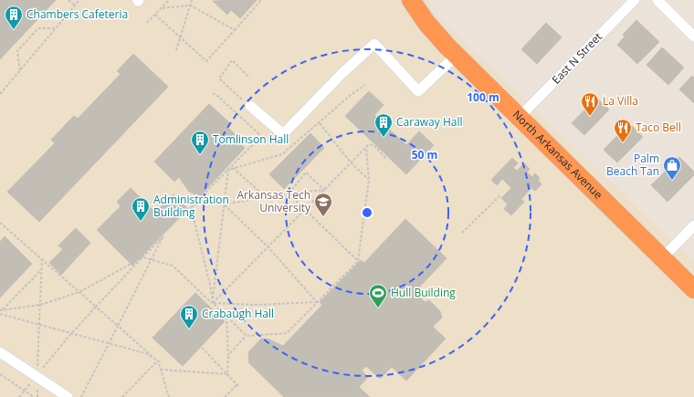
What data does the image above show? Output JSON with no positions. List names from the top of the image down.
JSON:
{
  "streets": {
    "highway": ["North Arkansas Avenue"],
    "street": ["East N Street"]
  },
  "crossings": [
    ["East N Street", "North Arkansas Avenue"]
  ],
  "places": {
    "building": [
      "Chambers Cafeteria",
      "Caraway Hall",
      "Tomlinson Hall",
      "Administration Building",
      "Crabaugh Hall"
    ],
    "restaurant": ["La Villa", "Taco Bell"],
    "shop": ["Palm Beach Tan"],
    "school or university": ["Arkansas Tech University"],
    "sports": ["Hull Building"]
  },
  "rings": ["100 m", "50 m"]
}
